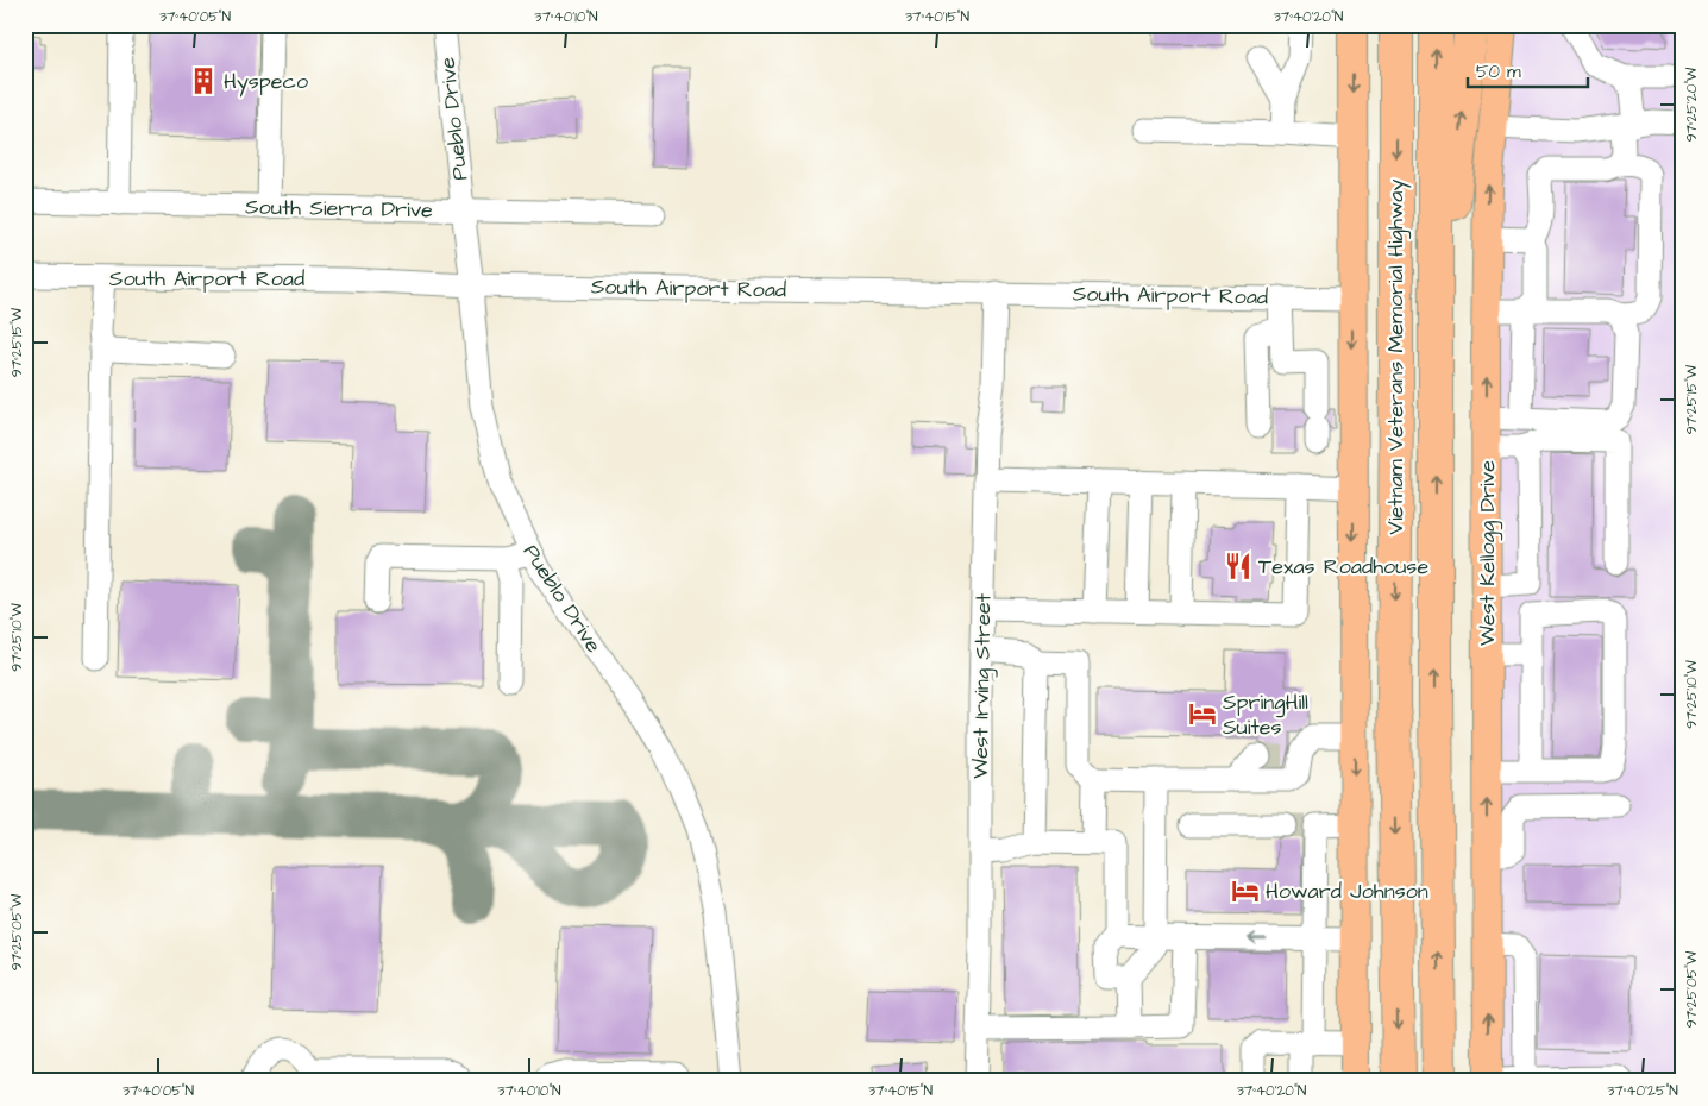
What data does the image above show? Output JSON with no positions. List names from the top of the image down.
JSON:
{
  "streets": {
    "highway": ["Vietnam Veterans Memorial Highway"],
    "main road": ["West Kellogg Drive"],
    "street": [
      "Pueblo Drive",
      "South Sierra Drive",
      "South Airport Road",
      "West Irving Street"
    ]
  },
  "crossings": [
    ["Pueblo Drive", "South Sierra Drive"],
    ["Pueblo Drive", "South Airport Road"],
    ["South Airport Road", "West Irving Street"]
  ],
  "places": {
    "building": ["Hyspeco"],
    "restaurant": ["Texas Roadhouse"],
    "hotel": ["SpringHill Suites", "Howard Johnson"]
  },
  "scale_bar": "50 m",
  "coordinates": [
    "37°40'05\"N",
    "37°40'10\"N",
    "37°40'15\"N",
    "37°40'20\"N",
    "97°25'20\"W",
    "97°25'15\"W",
    "97°25'10\"W",
    "97°25'05\"W",
    "37°40'25\"N"
  ]
}
